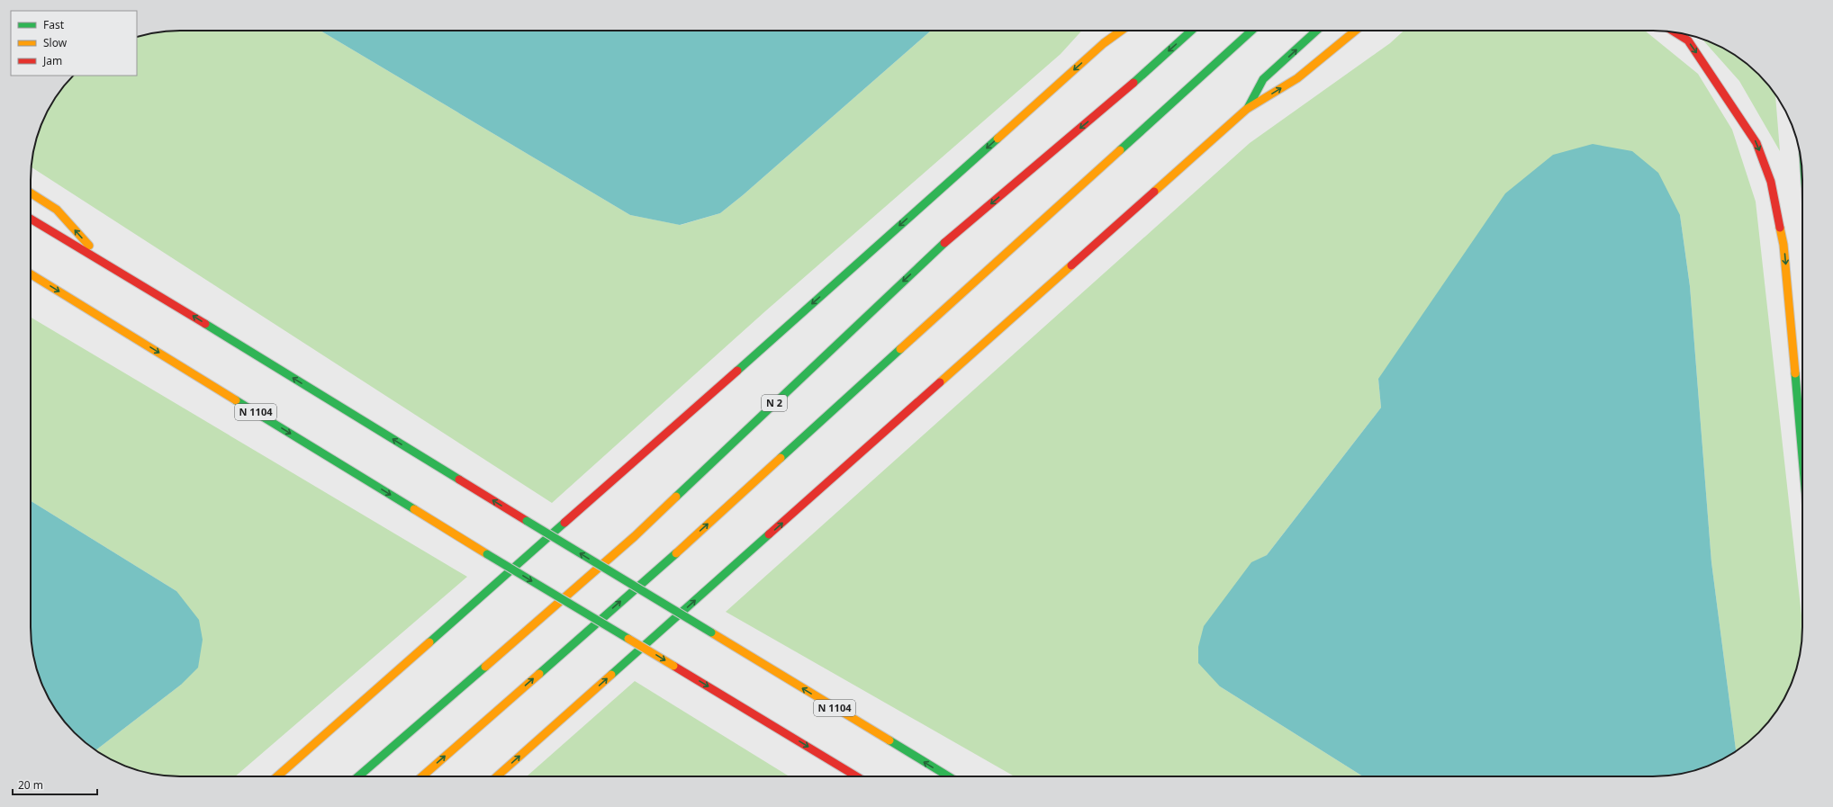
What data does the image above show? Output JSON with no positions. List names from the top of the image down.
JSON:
{
  "streets": {
    "highway": ["N 2", "N 1104"]
  },
  "legend": ["Fast", "Slow", "Jam"],
  "scale_bar": "20 m"
}
